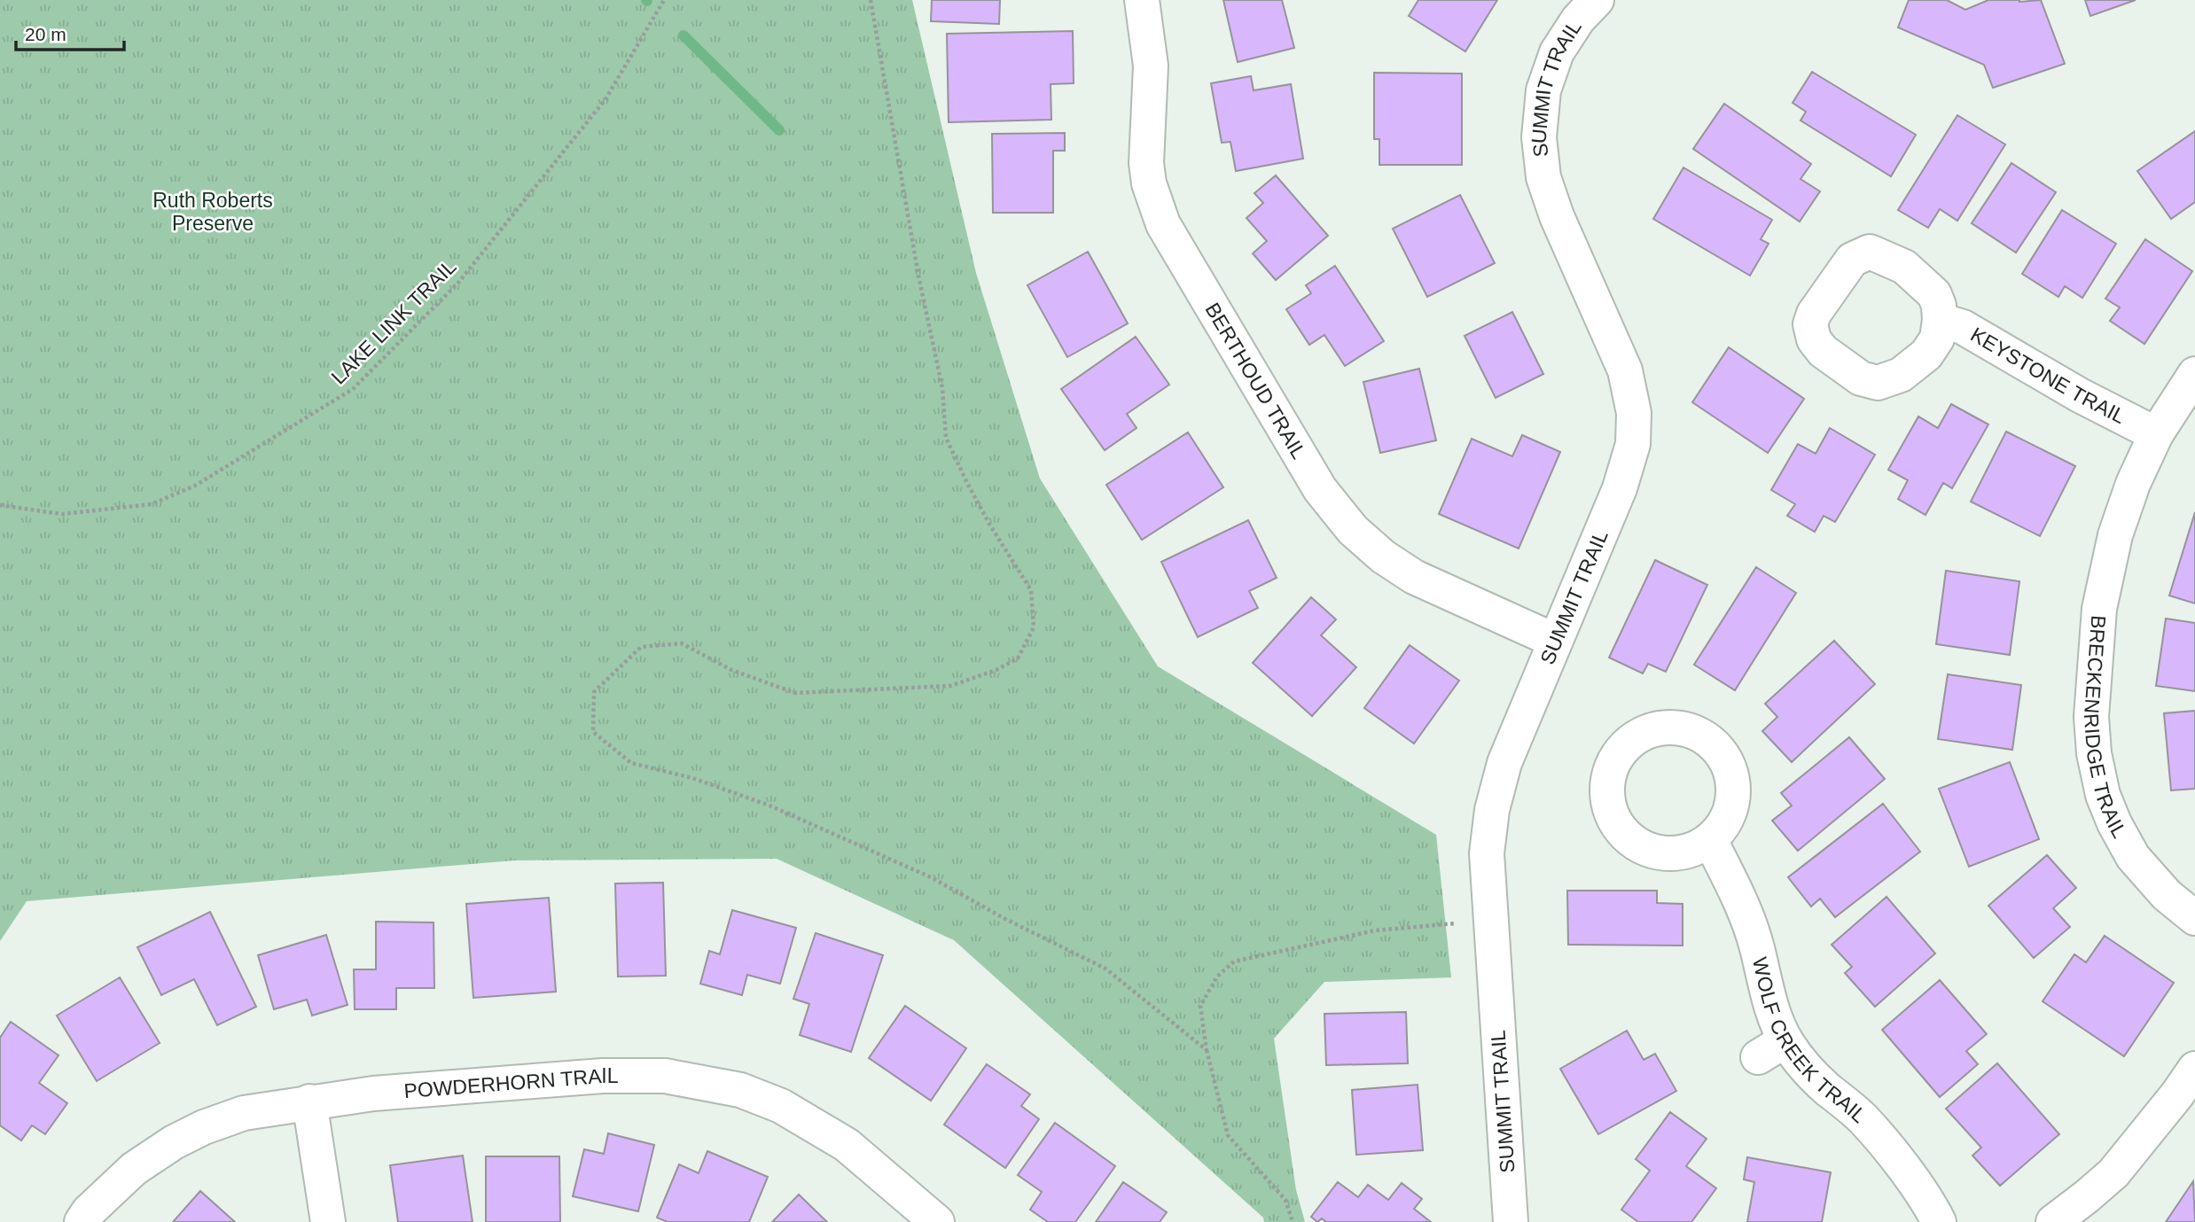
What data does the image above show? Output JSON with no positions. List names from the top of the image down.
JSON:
{
  "streets": {
    "street": [
      "SUMMIT TRAIL",
      "KEYSTONE TRAIL",
      "BERTHOUD TRAIL",
      "BRECKENRIDGE TRAIL",
      "WOLF CREEK TRAIL",
      "POWDERHORN TRAIL"
    ],
    "path": ["LAKE LINK TRAIL"]
  },
  "crossings": [
    ["SUMMIT TRAIL", "BERTHOUD TRAIL"],
    ["KEYSTONE TRAIL", "BRECKENRIDGE TRAIL"]
  ],
  "parks": ["Ruth Roberts Preserve"],
  "scale_bar": "20 m"
}
